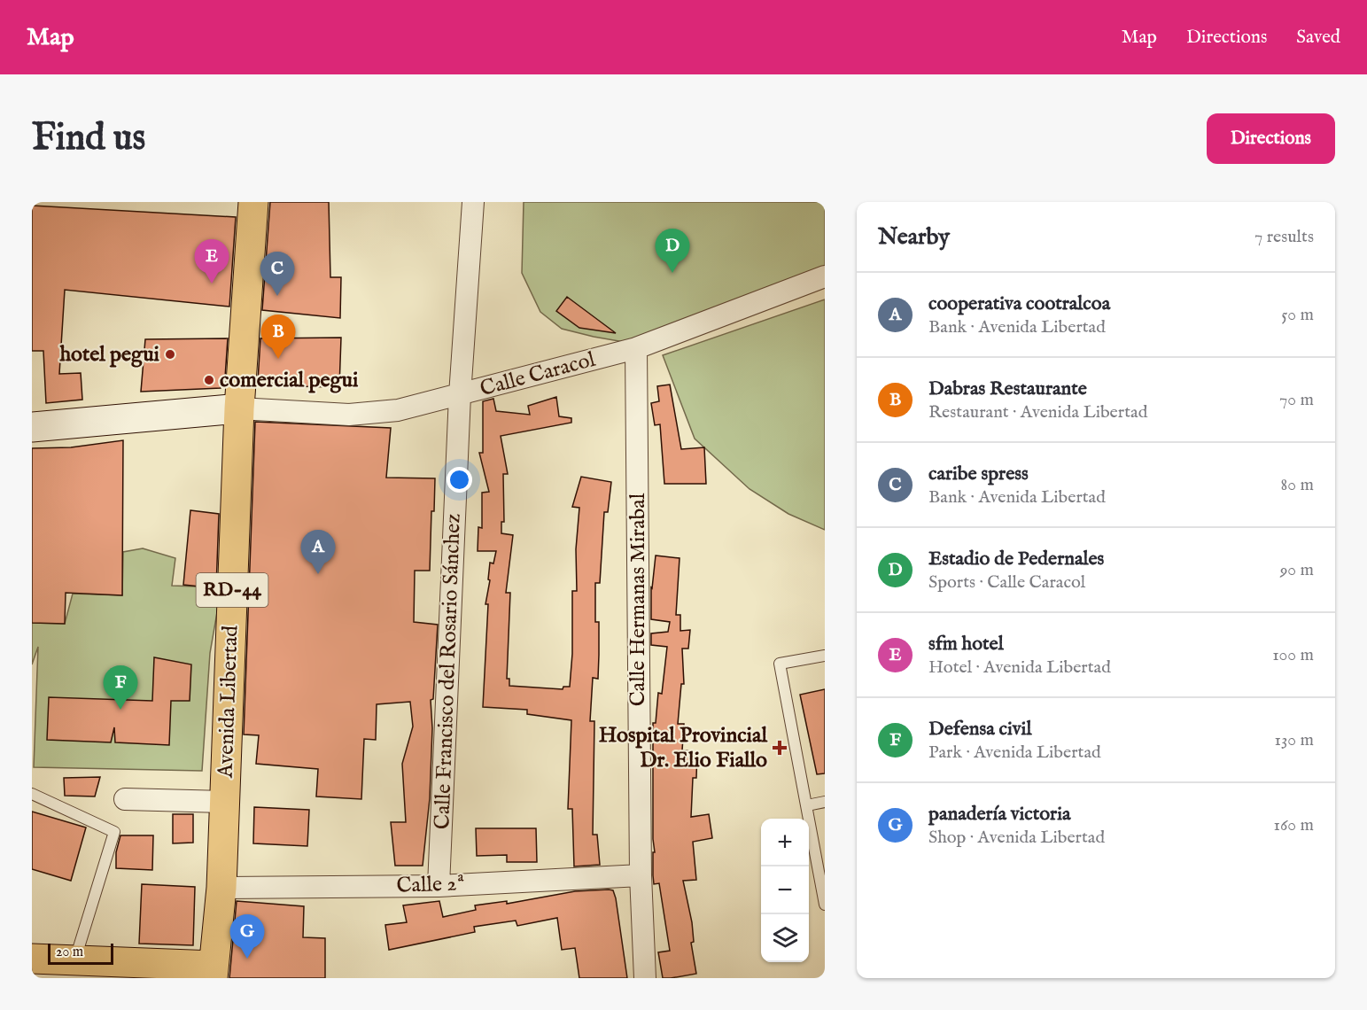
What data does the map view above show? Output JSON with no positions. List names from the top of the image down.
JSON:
{
  "streets": {
    "main road": ["RD-44", "Avenida Libertad"],
    "street": [
      "Calle Caracol",
      "Calle Hermanas Mirabal",
      "Calle Francisco del Rosario Sánchez",
      "Calle 2ª"
    ]
  },
  "crossings": [
    ["Calle Caracol", "Calle Hermanas Mirabal"],
    ["Calle Caracol", "Calle Francisco del Rosario Sánchez"],
    ["Calle Caracol", "Avenida Libertad"],
    ["Calle Hermanas Mirabal", "Calle 2ª"],
    ["Calle Francisco del Rosario Sánchez", "Calle 2ª"],
    ["Avenida Libertad", "Calle 2ª"]
  ],
  "places": {
    "other": ["hotel pegui", "comercial pegui"],
    "health": ["Hospital Provincial Dr. Elio Fiallo"]
  },
  "scale_bar": "20 m",
  "page": {
    "header": "Map",
    "nav": ["Map", "Directions", "Saved"],
    "buttons": "Directions",
    "title": "Find us",
    "heading": ["Nearby", "7 results"],
    "pins": [
      "D",
      "E",
      "C",
      "B",
      "A",
      "F",
      "G"
    ],
    "list": [
      {
        "mark": "A",
        "name": "cooperativa cootralcoa",
        "note": "Bank · Avenida Libertad",
        "value": "50 m"
      },
      {
        "mark": "B",
        "name": "Dabras Restaurante",
        "note": "Restaurant · Avenida Libertad",
        "value": "70 m"
      },
      {
        "mark": "C",
        "name": "caribe spress",
        "note": "Bank · Avenida Libertad",
        "value": "80 m"
      },
      {
        "mark": "D",
        "name": "Estadio de Pedernales",
        "note": "Sports · Calle Caracol",
        "value": "90 m"
      },
      {
        "mark": "E",
        "name": "sfm hotel",
        "note": "Hotel · Avenida Libertad",
        "value": "100 m"
      },
      {
        "mark": "F",
        "name": "Defensa civil",
        "note": "Park · Avenida Libertad",
        "value": "130 m"
      },
      {
        "mark": "G",
        "name": "panadería victoria",
        "note": "Shop · Avenida Libertad",
        "value": "160 m"
      }
    ],
    "map_buttons": ["+", "−"],
    "scale": "20 m"
  }
}
